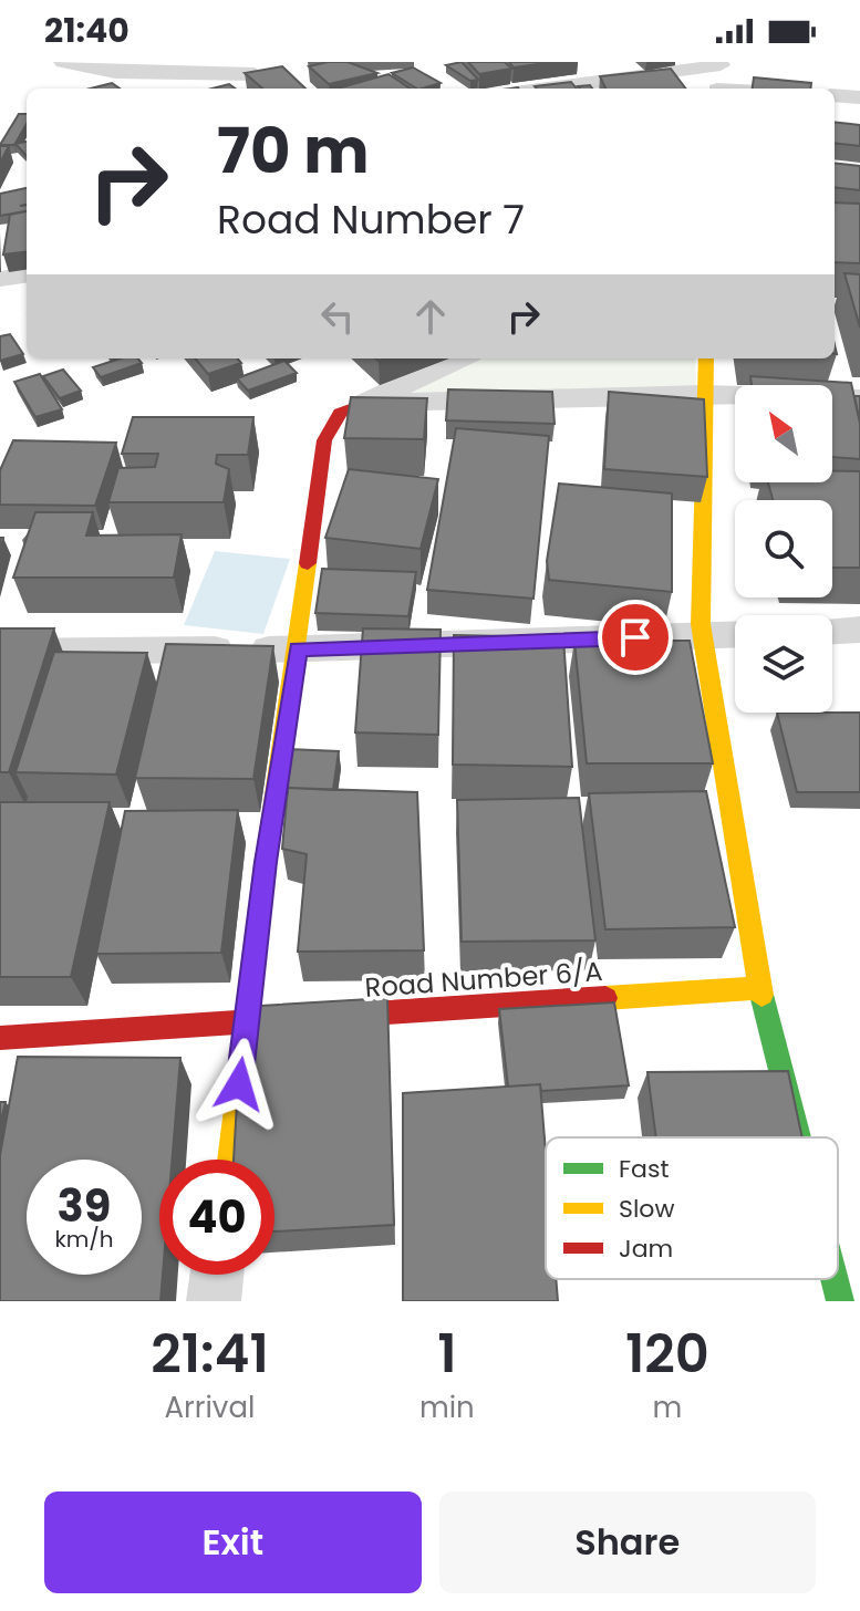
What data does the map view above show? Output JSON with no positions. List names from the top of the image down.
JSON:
{
  "streets": {
    "street": ["Road Number 6/A"]
  },
  "legend": ["Fast", "Slow", "Jam"],
  "north": "top left",
  "page": {
    "status": "21:40",
    "turn": ["70 m", "Road Number 7"],
    "speed": "39 km/h",
    "limit": "40",
    "eta": [
      "21:41",
      "Arrival",
      "1",
      "min",
      "120",
      "m"
    ],
    "buttons": ["Exit", "Share"]
  }
}
